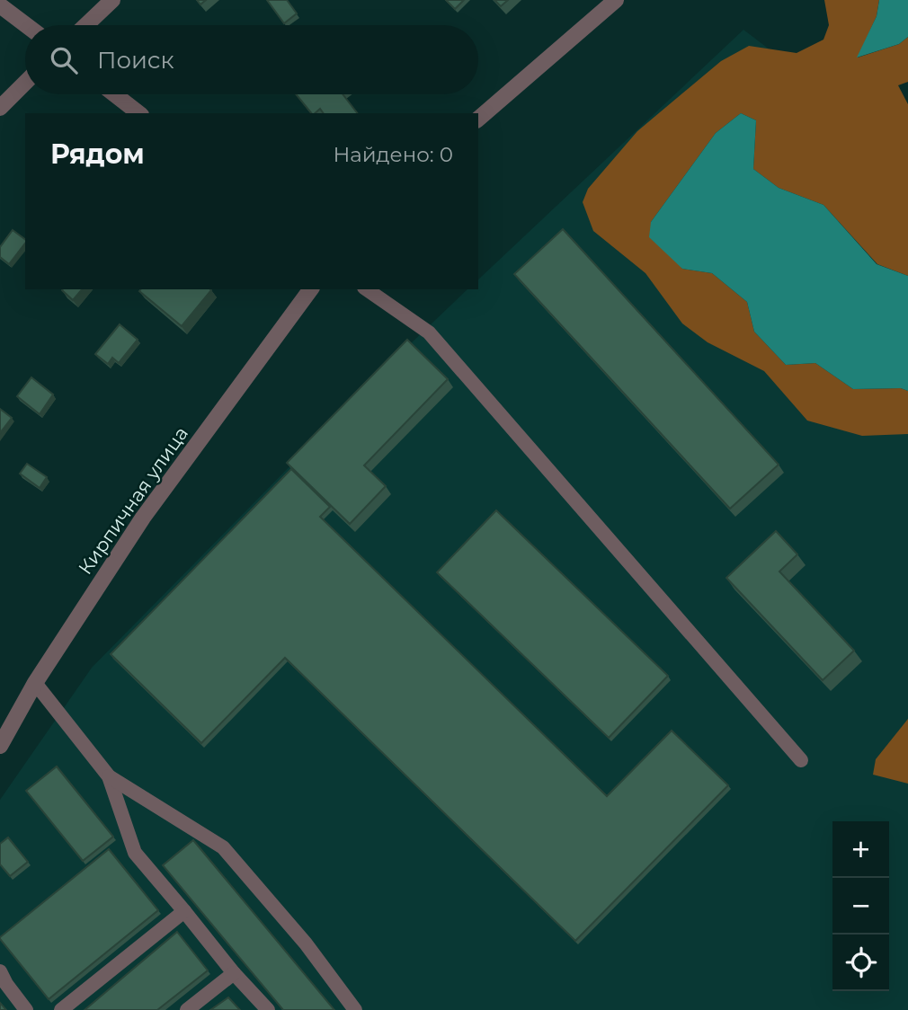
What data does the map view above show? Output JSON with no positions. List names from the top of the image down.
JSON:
{
  "streets": {
    "street": ["Кирпичная улица"]
  },
  "page": {
    "search": "Поиск",
    "heading": ["Рядом", "Найдено: 0"],
    "map_buttons": ["+", "−"]
  }
}
